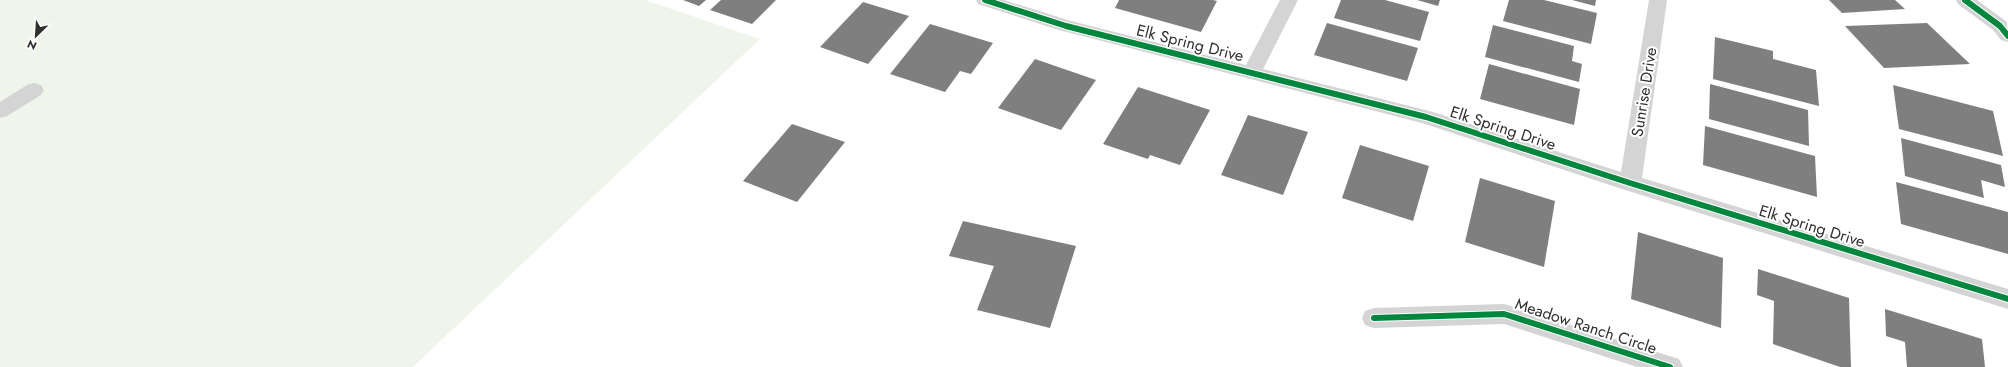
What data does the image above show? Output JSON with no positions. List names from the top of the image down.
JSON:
{
  "streets": {
    "street": ["Elk Spring Drive", "Sunrise Drive", "Meadow Ranch Circle"]
  },
  "crossings": [
    ["Elk Spring Drive", "Sunrise Drive"]
  ],
  "north": "bottom left"
}
